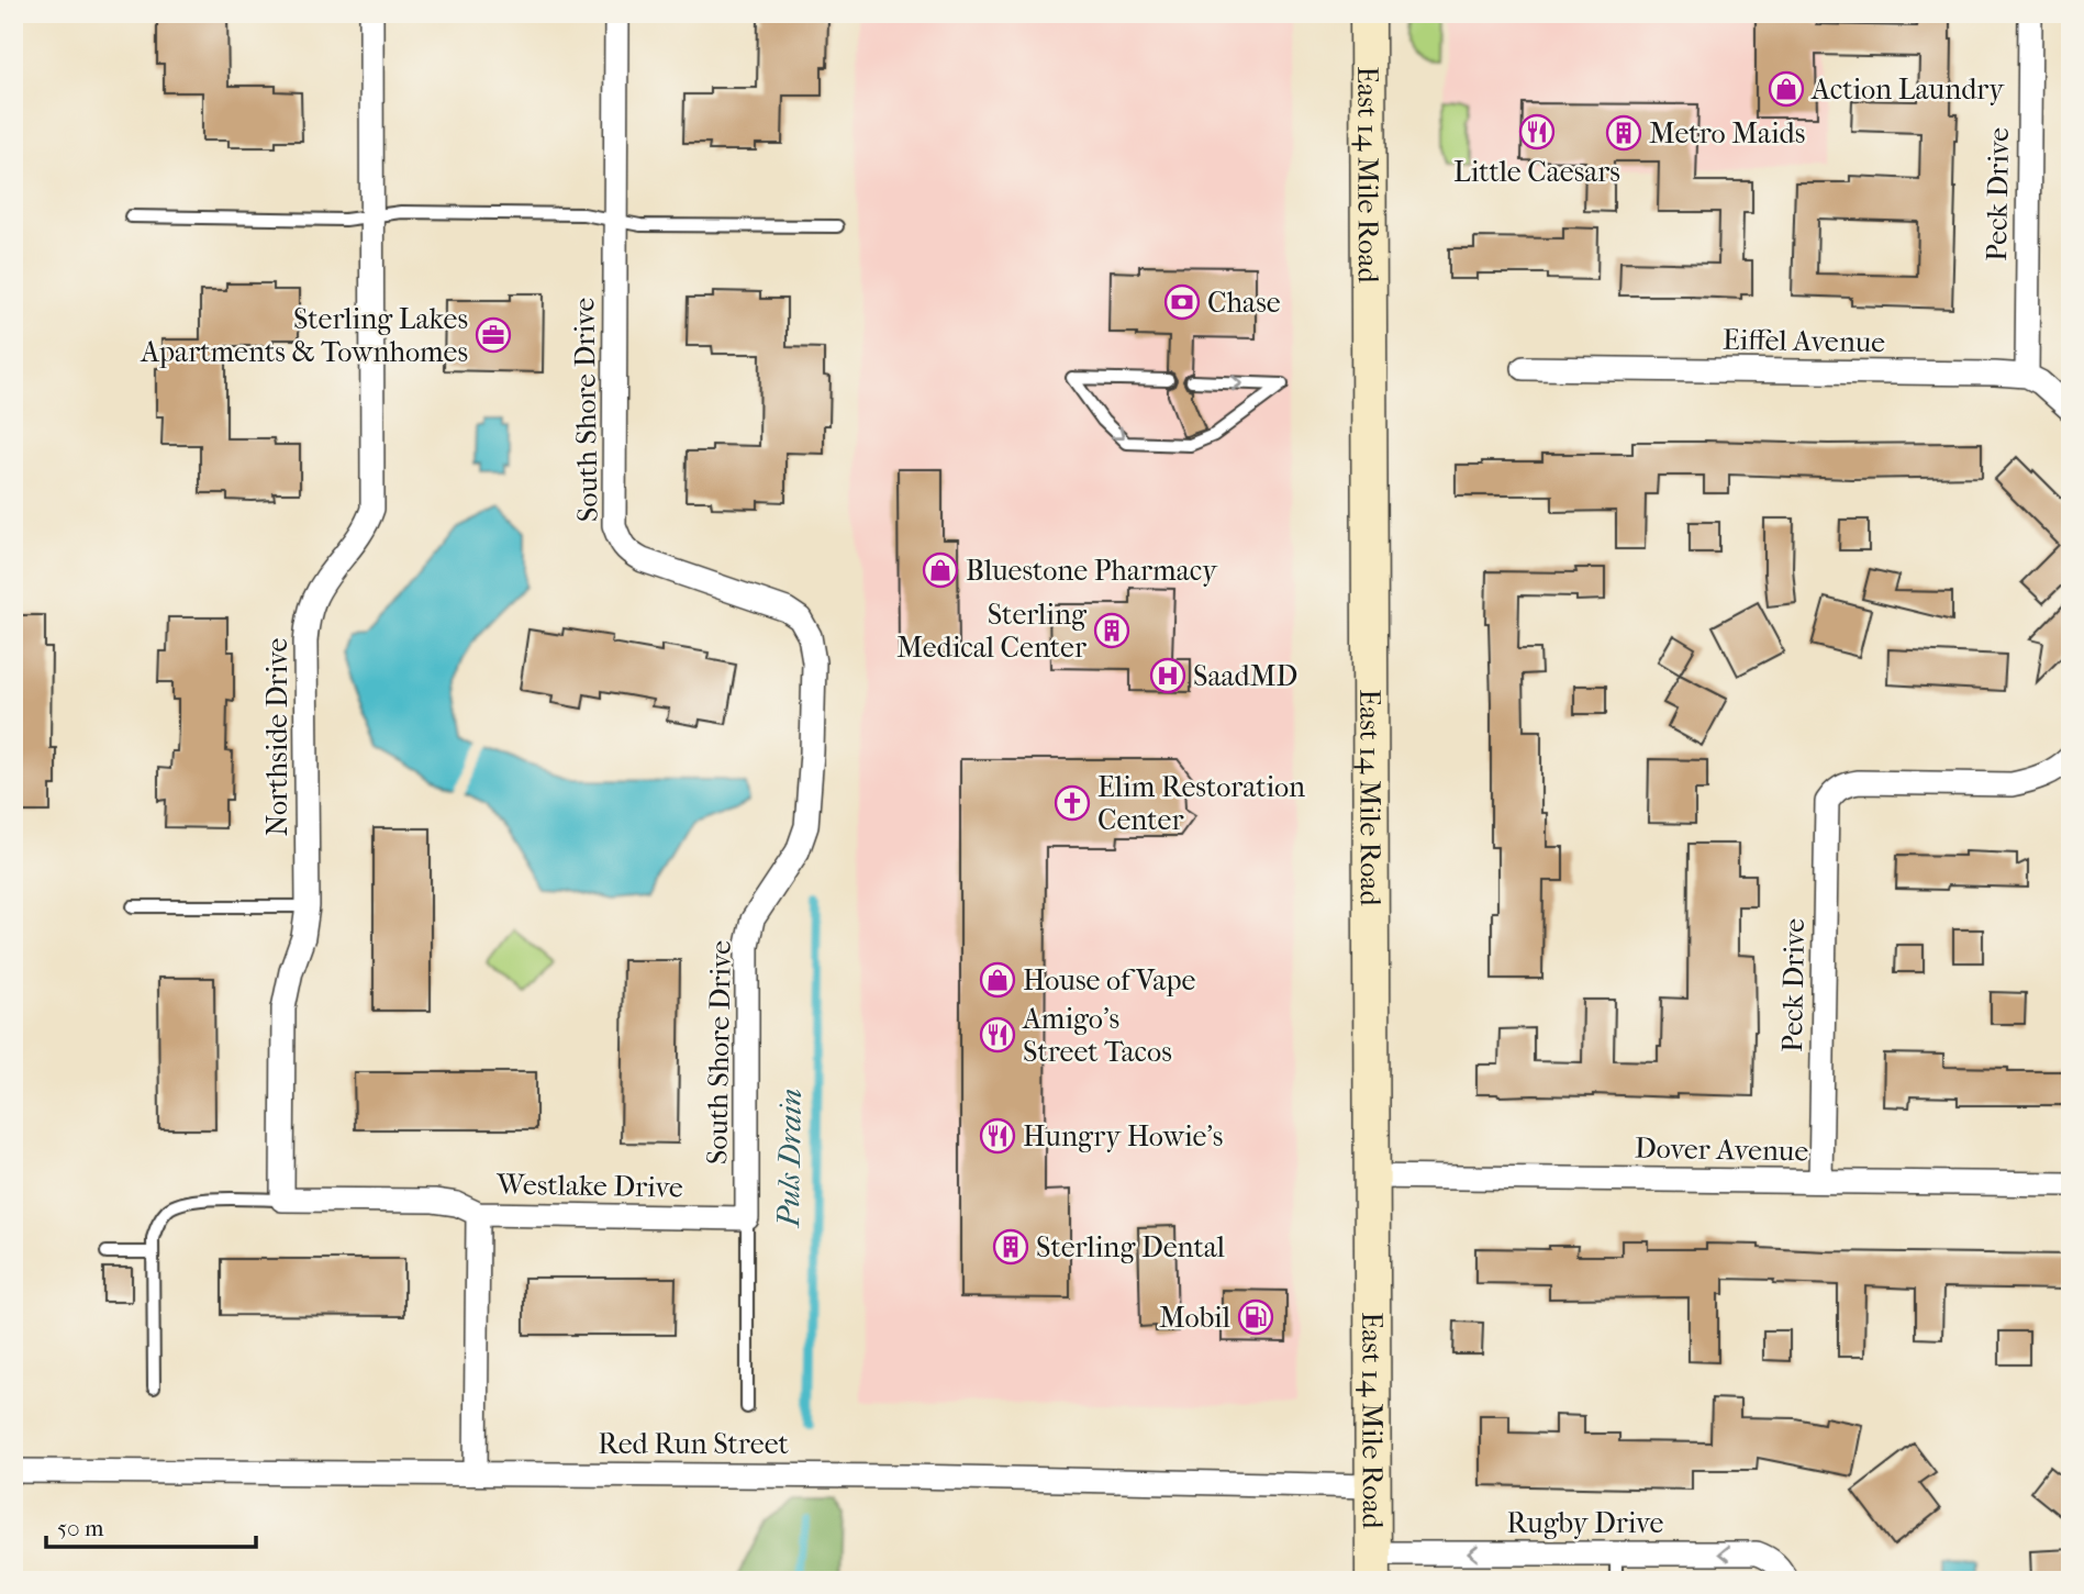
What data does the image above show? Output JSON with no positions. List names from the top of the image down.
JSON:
{
  "streets": {
    "main road": ["East 14 Mile Road"],
    "street": [
      "Peck Drive",
      "Eiffel Avenue",
      "South Shore Drive",
      "Northside Drive",
      "Dover Avenue",
      "Westlake Drive",
      "Red Run Street",
      "Rugby Drive"
    ]
  },
  "crossings": [
    ["East 14 Mile Road", "Dover Avenue"],
    ["East 14 Mile Road", "Red Run Street"],
    ["East 14 Mile Road", "Rugby Drive"],
    ["Peck Drive", "Eiffel Avenue"],
    ["Peck Drive", "Dover Avenue"],
    ["South Shore Drive", "Westlake Drive"],
    ["Northside Drive", "Westlake Drive"],
    ["Westlake Drive", "Red Run Street"]
  ],
  "one_way": ["Rugby Drive"],
  "water": ["Puls Drain"],
  "places": {
    "shop": ["Action Laundry", "Bluestone Pharmacy", "House of Vape"],
    "restaurant": ["Little Caesars", "Amigo's Street Tacos", "Hungry Howie's"],
    "building": ["Metro Maids", "Sterling Medical Center", "Sterling Dental"],
    "bank": ["Chase"],
    "office": ["Sterling Lakes Apartments & Townhomes"],
    "hospital": ["SaadMD"],
    "church": ["Elim Restoration Center"],
    "fuel station": ["Mobil"]
  },
  "scale_bar": "50 m"
}
